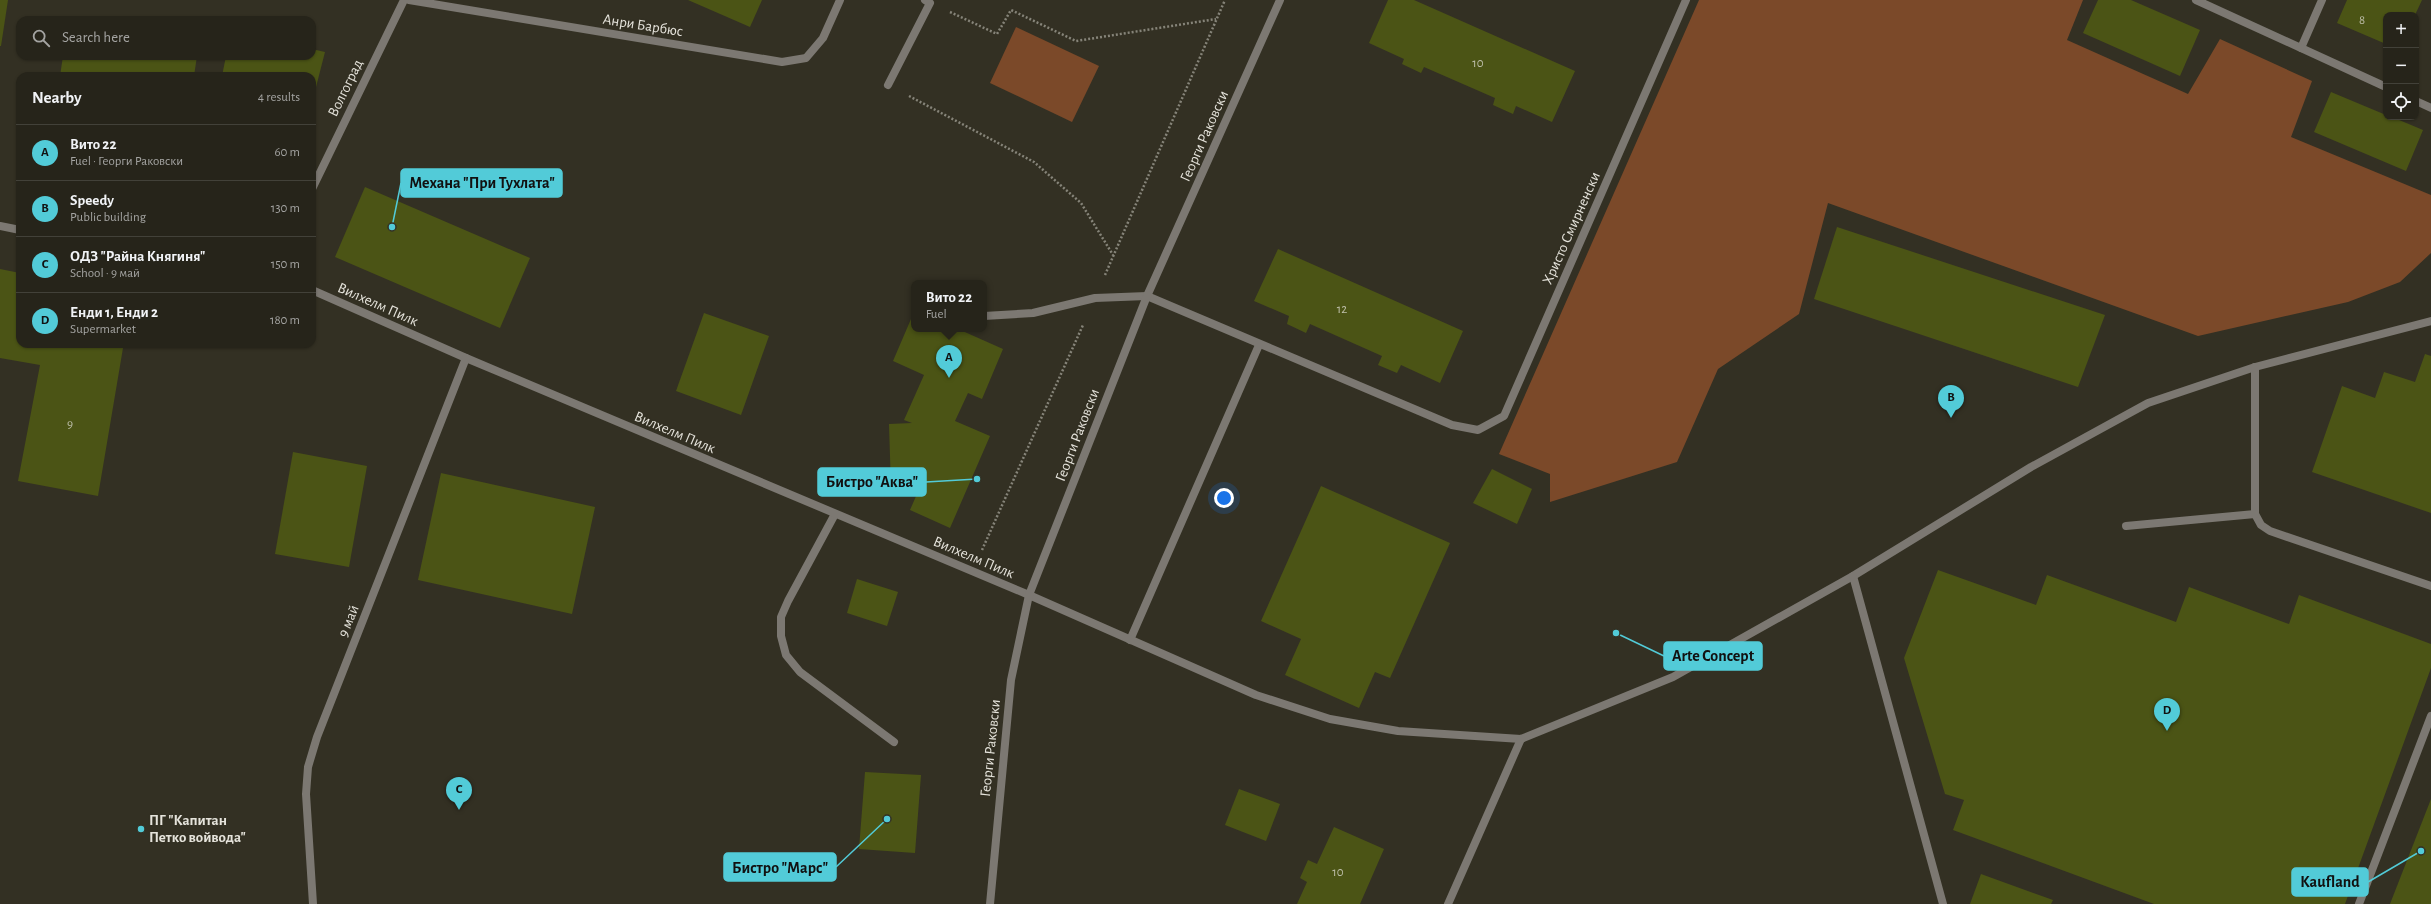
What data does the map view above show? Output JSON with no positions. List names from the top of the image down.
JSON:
{
  "streets": {
    "street": [
      "Анри Барбюс",
      "Волгоград",
      "Георги Раковски",
      "Христо Смирненски",
      "Вилхелм Пилк",
      "9 май"
    ]
  },
  "crossings": [
    ["Георги Раковски", "Христо Смирненски"],
    ["Георги Раковски", "Вилхелм Пилк"],
    ["Вилхелм Пилк", "9 май"]
  ],
  "places": [
    "Механа \"При Тухлата\"",
    "Бистро \"Аква\"",
    "Arte Concept",
    "Бистро \"Марс\"",
    "ПГ \"Капитан Петко войвода\"",
    "Kaufland"
  ],
  "house_numbers": [
    "8",
    "10",
    "12",
    "9",
    "10"
  ],
  "page": {
    "map_buttons": ["+", "−"],
    "search": "Search here",
    "heading": ["Nearby", "4 results"],
    "list": [
      {
        "mark": "A",
        "name": "Вито 22",
        "note": "Fuel · Георги Раковски",
        "value": "60 m"
      },
      {
        "mark": "B",
        "name": "Speedy",
        "note": "Public building",
        "value": "130 m"
      },
      {
        "mark": "C",
        "name": "ОДЗ \"Райна Княгиня\"",
        "note": "School · 9 май",
        "value": "150 m"
      },
      {
        "mark": "D",
        "name": "Енди 1, Енди 2",
        "note": "Supermarket",
        "value": "180 m"
      }
    ],
    "popup": ["Вито 22", "Fuel"],
    "pins": [
      "A",
      "B",
      "D",
      "C"
    ]
  }
}
